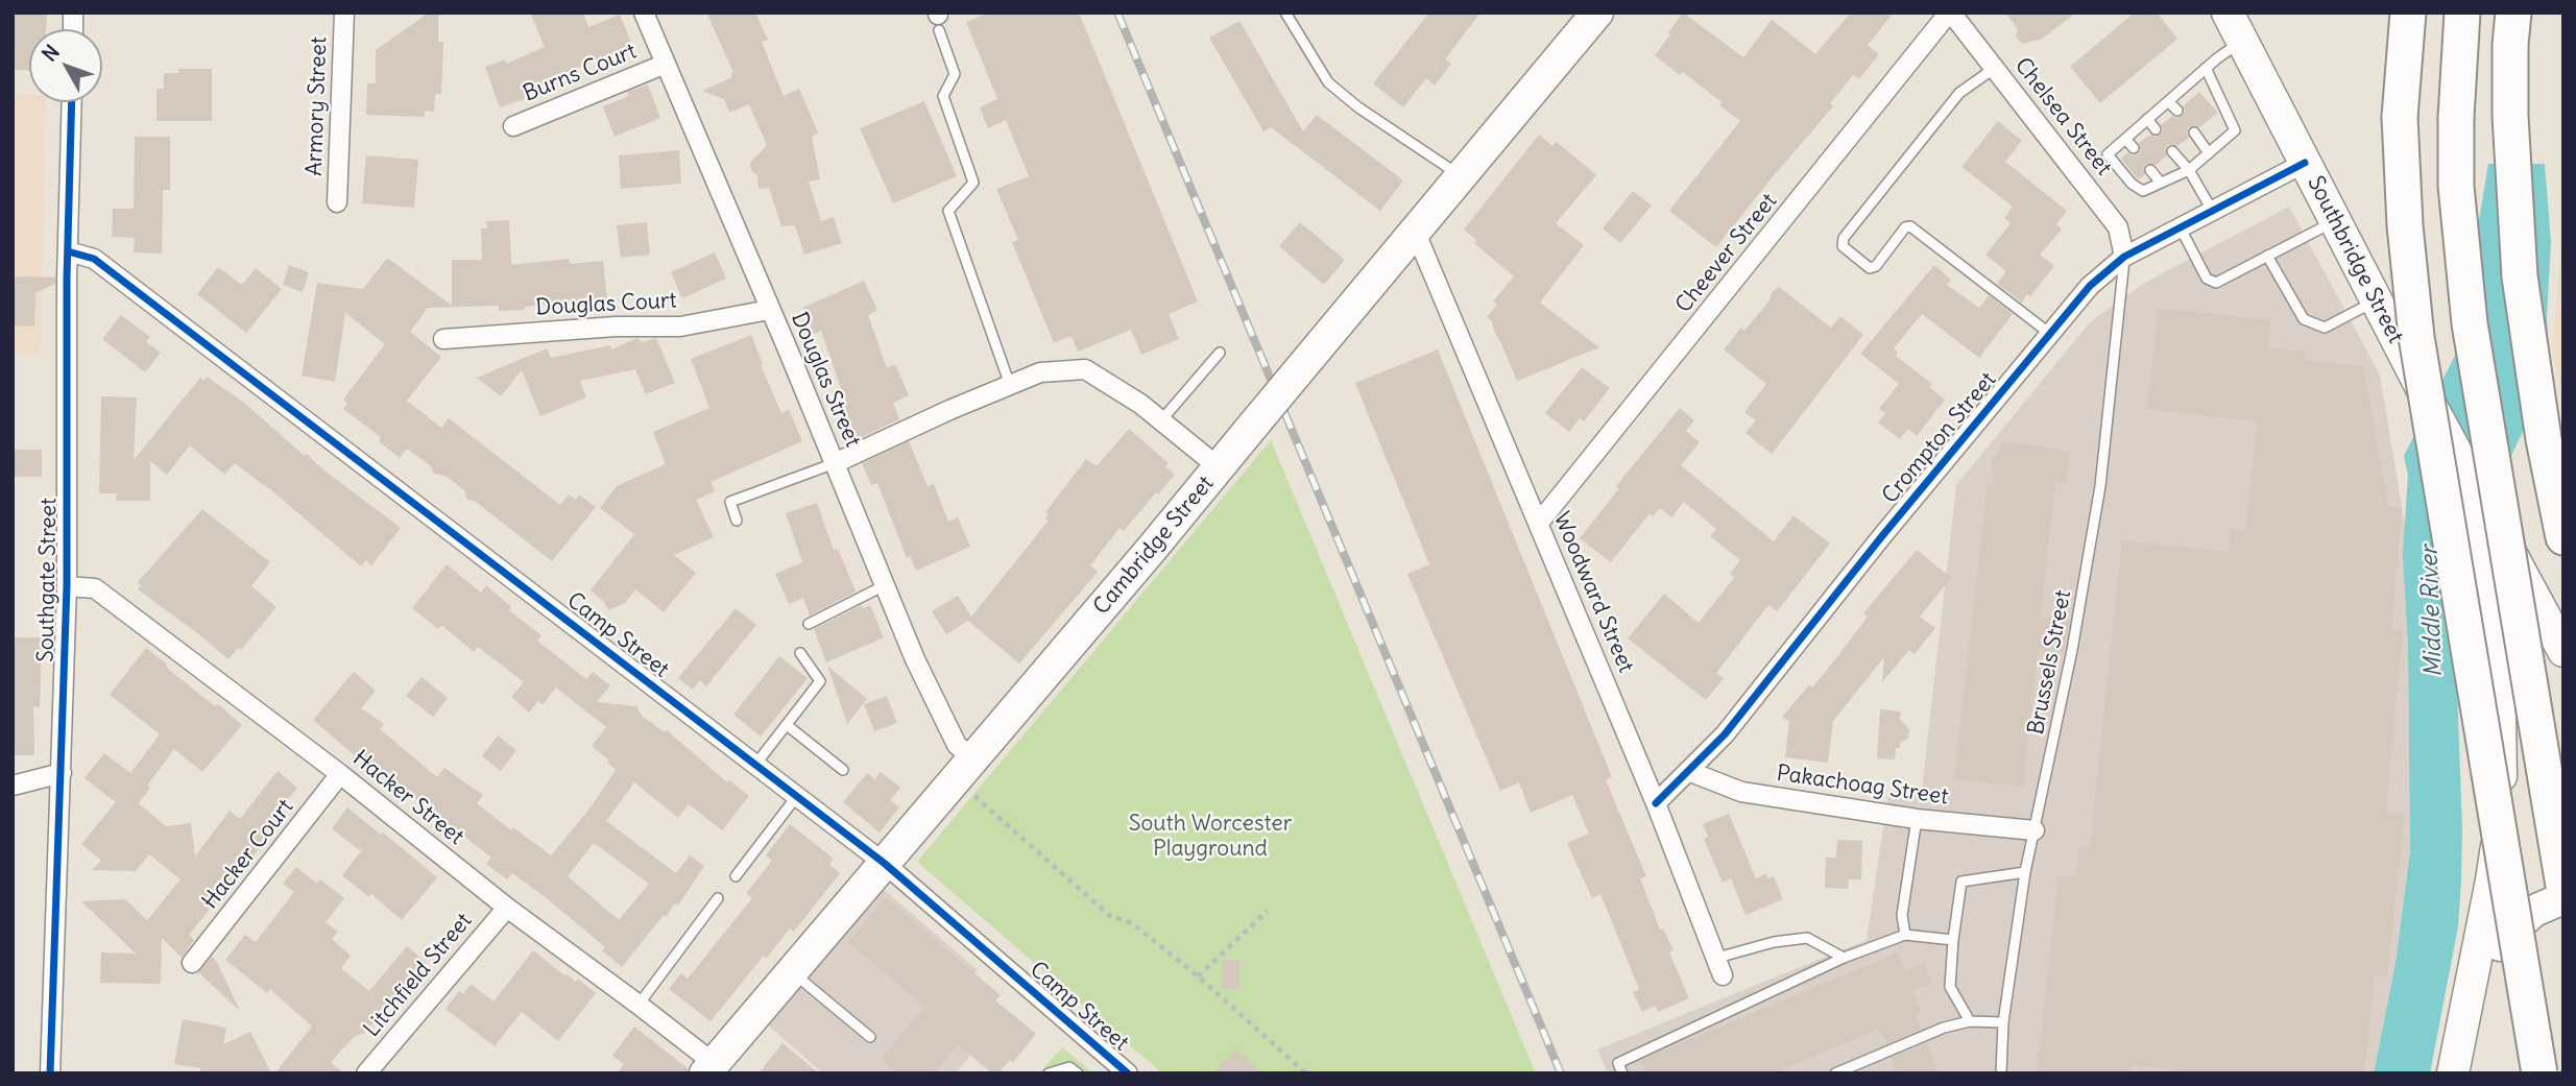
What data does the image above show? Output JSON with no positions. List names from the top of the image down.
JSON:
{
  "streets": {
    "main road": ["Southbridge Street", "Cambridge Street"],
    "street": [
      "Burns Court",
      "Armory Street",
      "Chelsea Street",
      "Cheever Street",
      "Douglas Court",
      "Douglas Street",
      "Crompton Street",
      "Southgate Street",
      "Woodward Street",
      "Camp Street",
      "Pakachoag Street",
      "Hacker Street",
      "Hacker Court",
      "Litchfield Street"
    ],
    "lane": ["Brussels Street"]
  },
  "crossings": [
    ["Burns Court", "Douglas Street"],
    ["Chelsea Street", "Cheever Street"],
    ["Chelsea Street", "Crompton Street"],
    ["Chelsea Street", "Brussels Street"],
    ["Cheever Street", "Woodward Street"],
    ["Southbridge Street", "Crompton Street"],
    ["Douglas Court", "Douglas Street"],
    ["Douglas Street", "Cambridge Street"],
    ["Crompton Street", "Woodward Street"],
    ["Crompton Street", "Brussels Street"],
    ["Crompton Street", "Pakachoag Street"],
    ["Cambridge Street", "Woodward Street"],
    ["Cambridge Street", "Camp Street"],
    ["Cambridge Street", "Hacker Street"],
    ["Southgate Street", "Camp Street"],
    ["Southgate Street", "Hacker Street"],
    ["Brussels Street", "Pakachoag Street"],
    ["Hacker Street", "Hacker Court"],
    ["Hacker Street", "Litchfield Street"]
  ],
  "water": ["Middle River"],
  "parks": ["South Worcester Playground"],
  "north": "top left"
}
